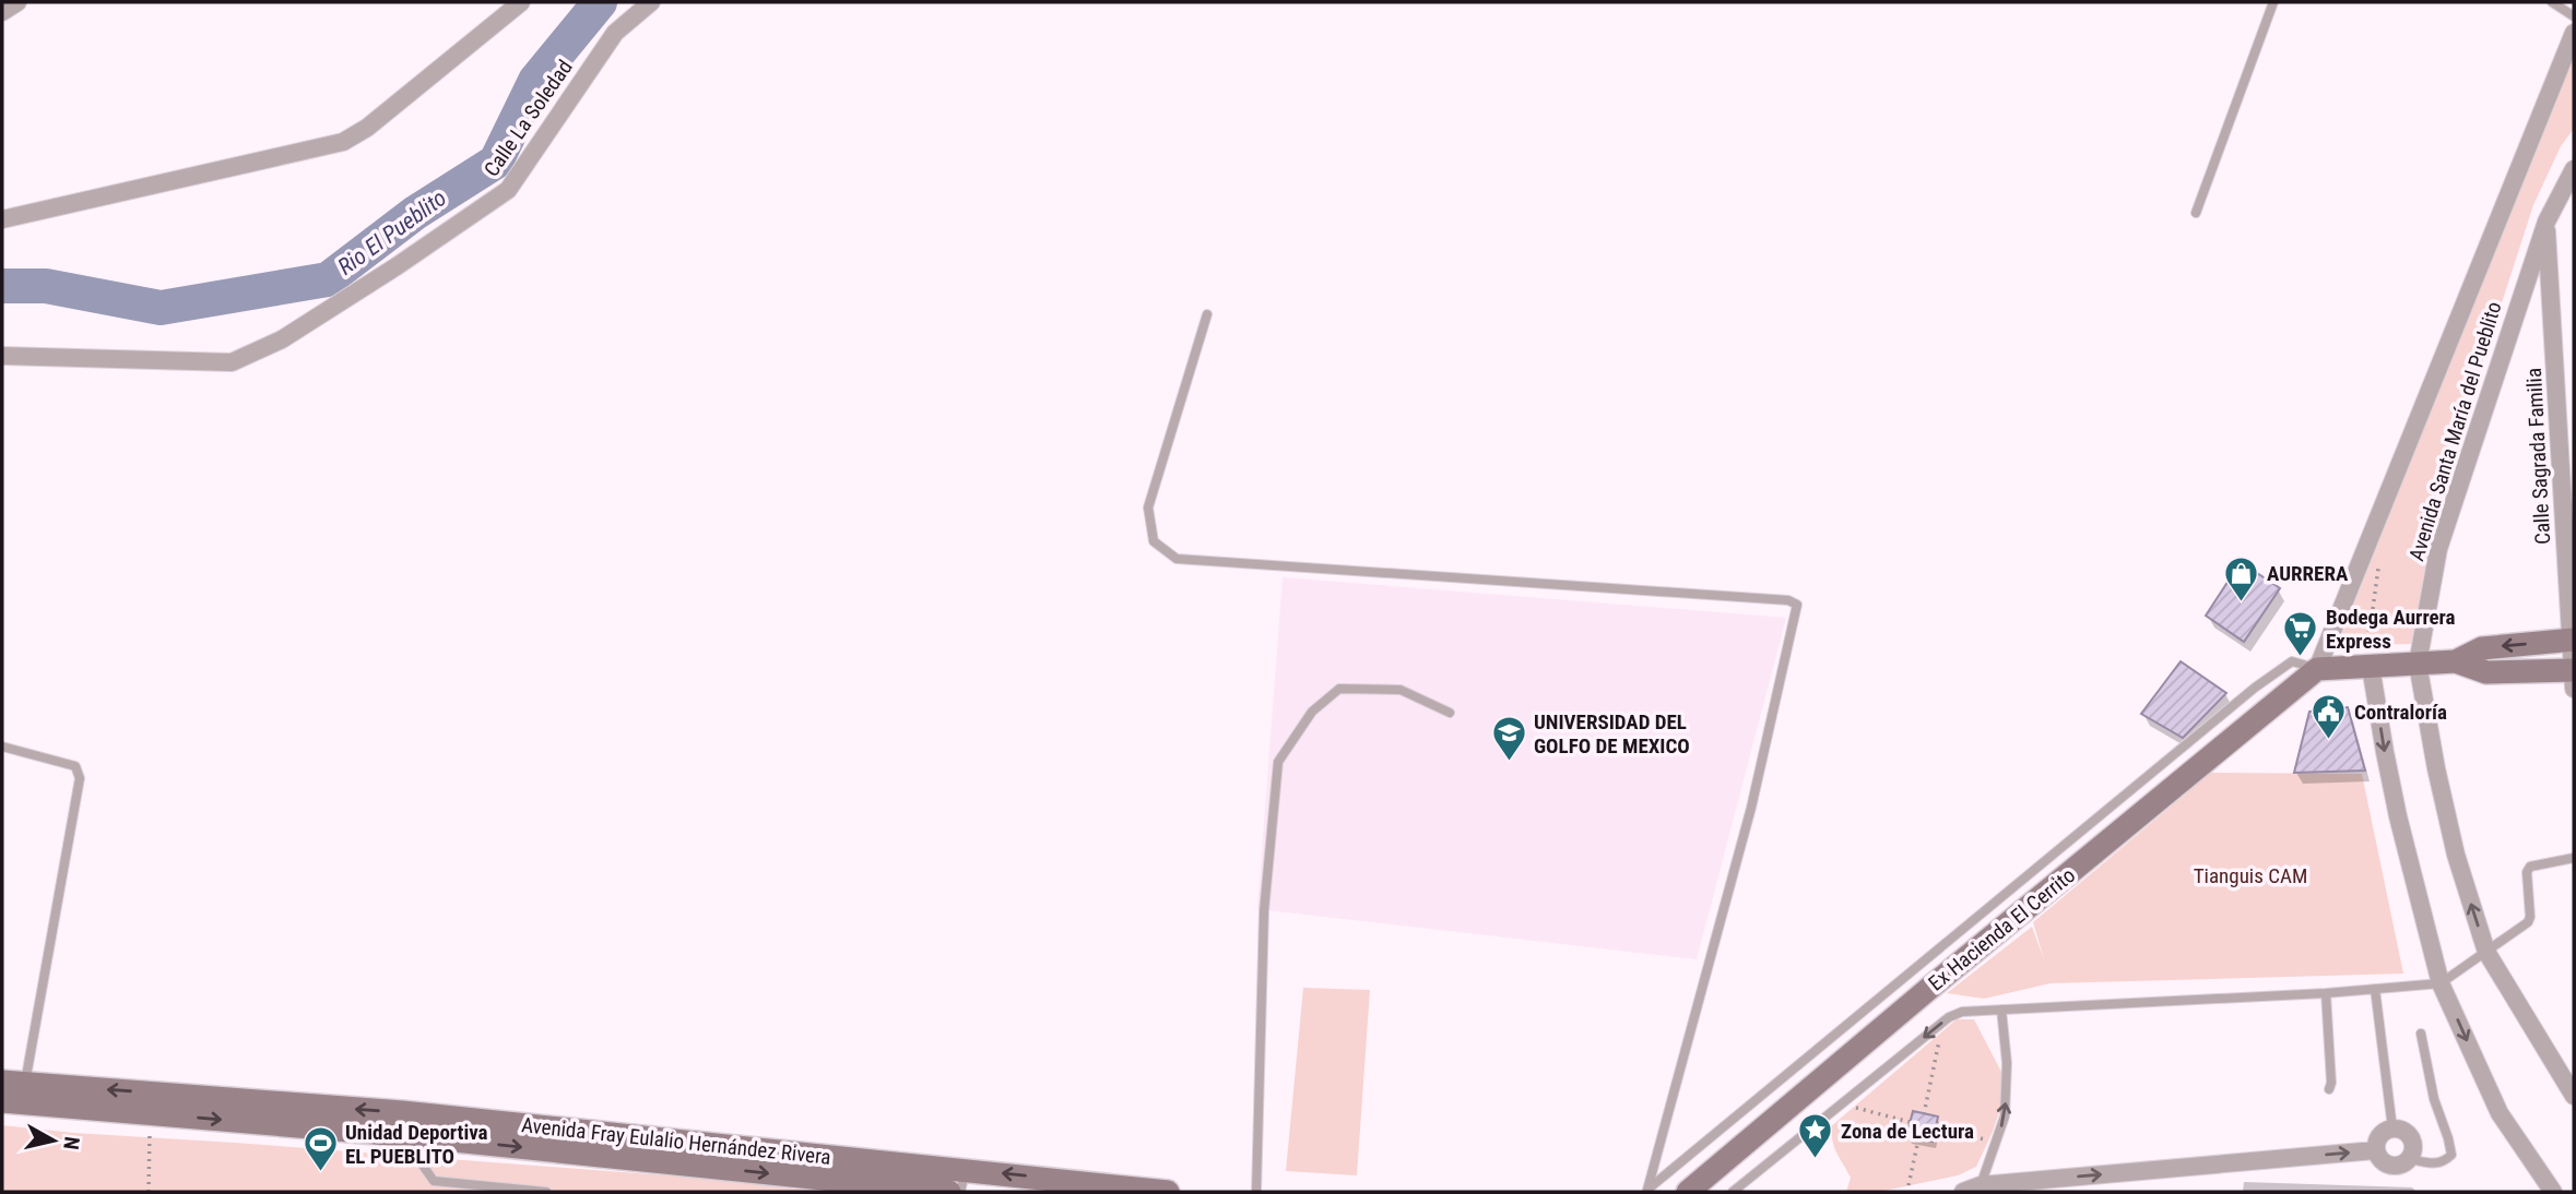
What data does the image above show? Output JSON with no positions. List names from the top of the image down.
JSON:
{
  "streets": {
    "street": [
      "Calle La Soledad",
      "Avenida Santa María del Pueblito",
      "Calle Sagrada Familia",
      "Ex Hacienda El Cerrito",
      "Avenida Fray Eulalio Hernández Rivera"
    ]
  },
  "crossings": [
    ["Avenida Santa María del Pueblito", "Calle Sagrada Familia"],
    ["Avenida Santa María del Pueblito", "Ex Hacienda El Cerrito"]
  ],
  "water": ["Rio El Pueblito"],
  "parks": ["Tianguis CAM"],
  "places": {
    "shop": ["AURRERA"],
    "supermarket": ["Bodega Aurrera Express"],
    "public building": ["Contraloría"],
    "school or university": ["UNIVERSIDAD DEL GOLFO DE MEXICO"],
    "place": ["Zona de Lectura"],
    "sports": ["Unidad Deportiva EL PUEBLITO"]
  },
  "north": "right"
}
